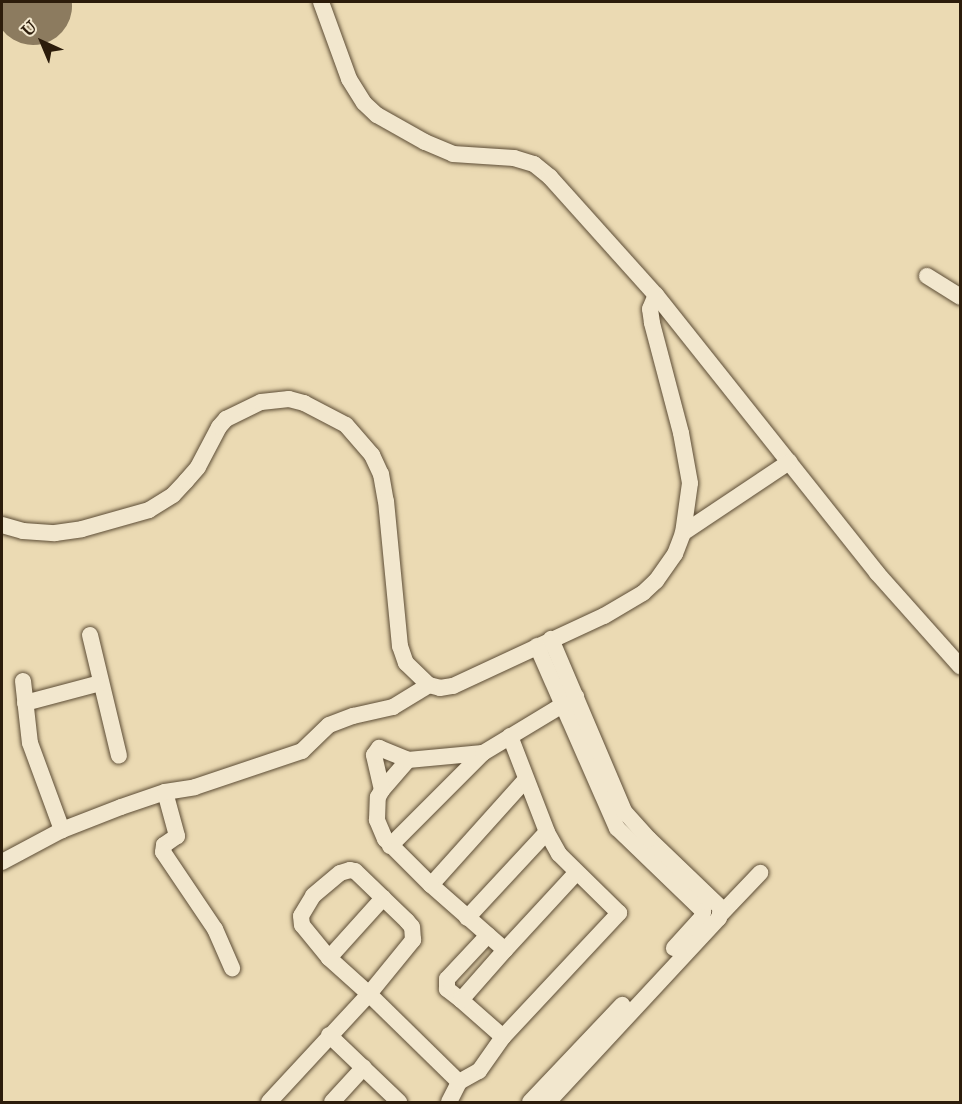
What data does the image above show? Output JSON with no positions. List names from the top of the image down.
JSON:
{
  "north": "top left"
}
